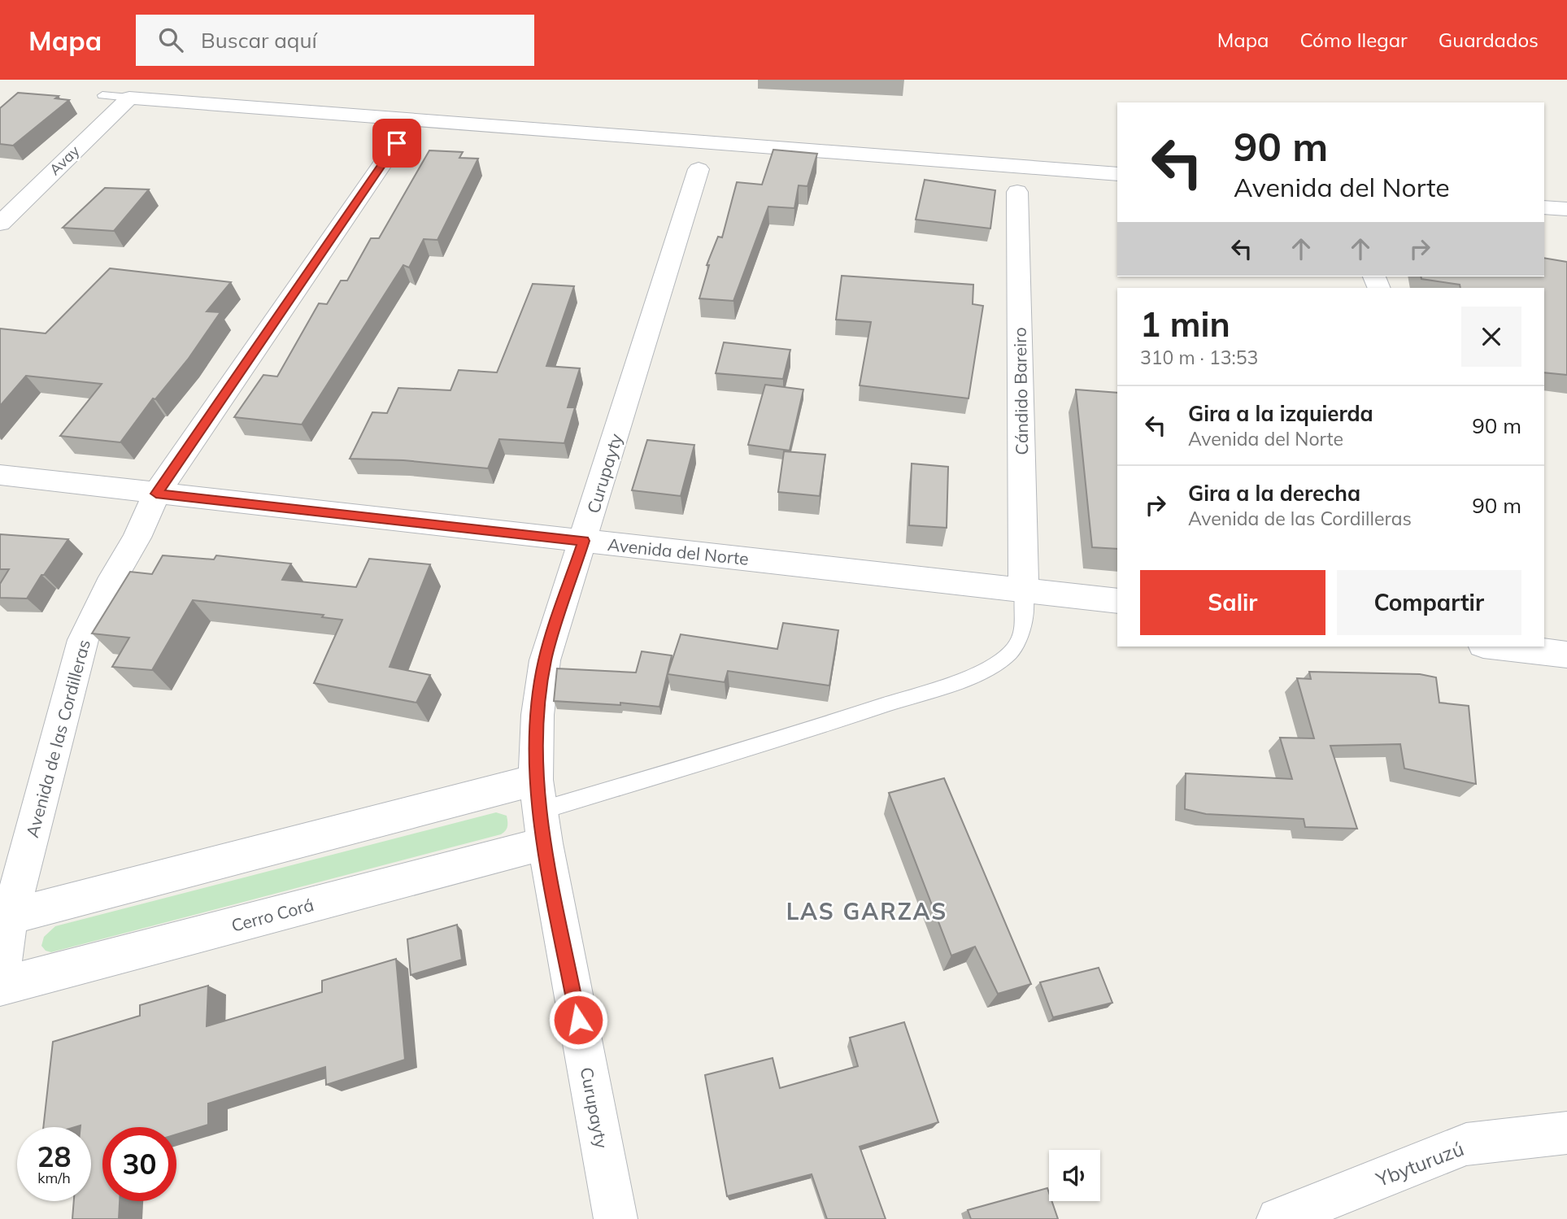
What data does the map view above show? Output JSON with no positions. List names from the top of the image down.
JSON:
{
  "streets": {
    "street": [
      "Avay",
      "Cándido Bareiro",
      "Curupayty",
      "Avenida del Norte",
      "Avenida de las Cordilleras",
      "Cerro Corá",
      "Ybyturuzú"
    ]
  },
  "crossings": [
    ["Cándido Bareiro", "Avenida del Norte"],
    ["Curupayty", "Avenida del Norte"],
    ["Curupayty", "Cerro Corá"],
    ["Avenida del Norte", "Avenida de las Cordilleras"]
  ],
  "districts": ["LAS GARZAS"],
  "page": {
    "header": "Mapa",
    "search": "Buscar aquí",
    "nav": ["Mapa", "Cómo llegar", "Guardados"],
    "turn": ["90 m", "Avenida del Norte"],
    "heading": ["1 min", "310 m · 13:53"],
    "list": [
      {
        "name": "Gira a la izquierda",
        "note": "Avenida del Norte",
        "value": "90 m"
      },
      {
        "name": "Gira a la derecha",
        "note": "Avenida de las Cordilleras",
        "value": "90 m"
      }
    ],
    "buttons": ["Salir", "Compartir"],
    "speed": "28 km/h",
    "limit": "30"
  }
}
